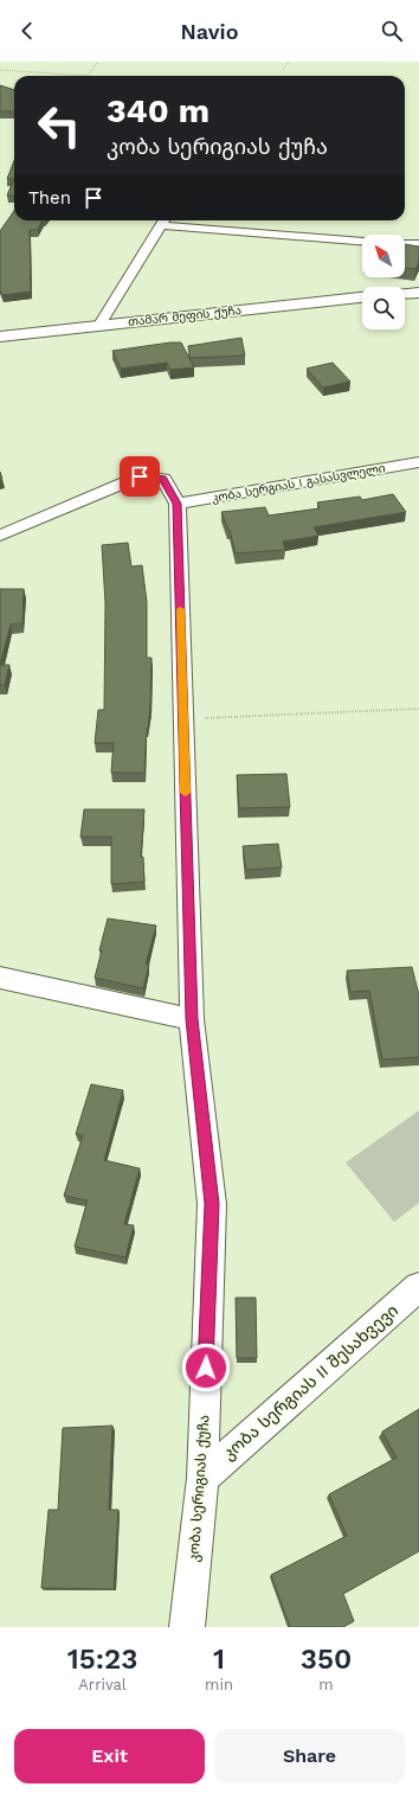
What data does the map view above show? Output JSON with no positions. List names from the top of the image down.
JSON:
{
  "streets": {
    "street": [
      "თამარ მეფის ქუჩა",
      "კობა სერგიას I გასასვლელი",
      "კობა სერგიას II შესახვევი",
      "კობა სერიგიას ქუჩა"
    ]
  },
  "crossings": [
    ["კობა სერგიას I გასასვლელი", "კობა სერიგიას ქუჩა"],
    ["კობა სერგიას II შესახვევი", "კობა სერიგიას ქუჩა"]
  ],
  "north": "top left",
  "page": {
    "header": "Navio",
    "turn": ["340 m", "კობა სერიგიას ქუჩა"],
    "then": "Then",
    "eta": [
      "15:23",
      "Arrival",
      "1",
      "min",
      "350",
      "m"
    ],
    "buttons": ["Exit", "Share"]
  }
}
